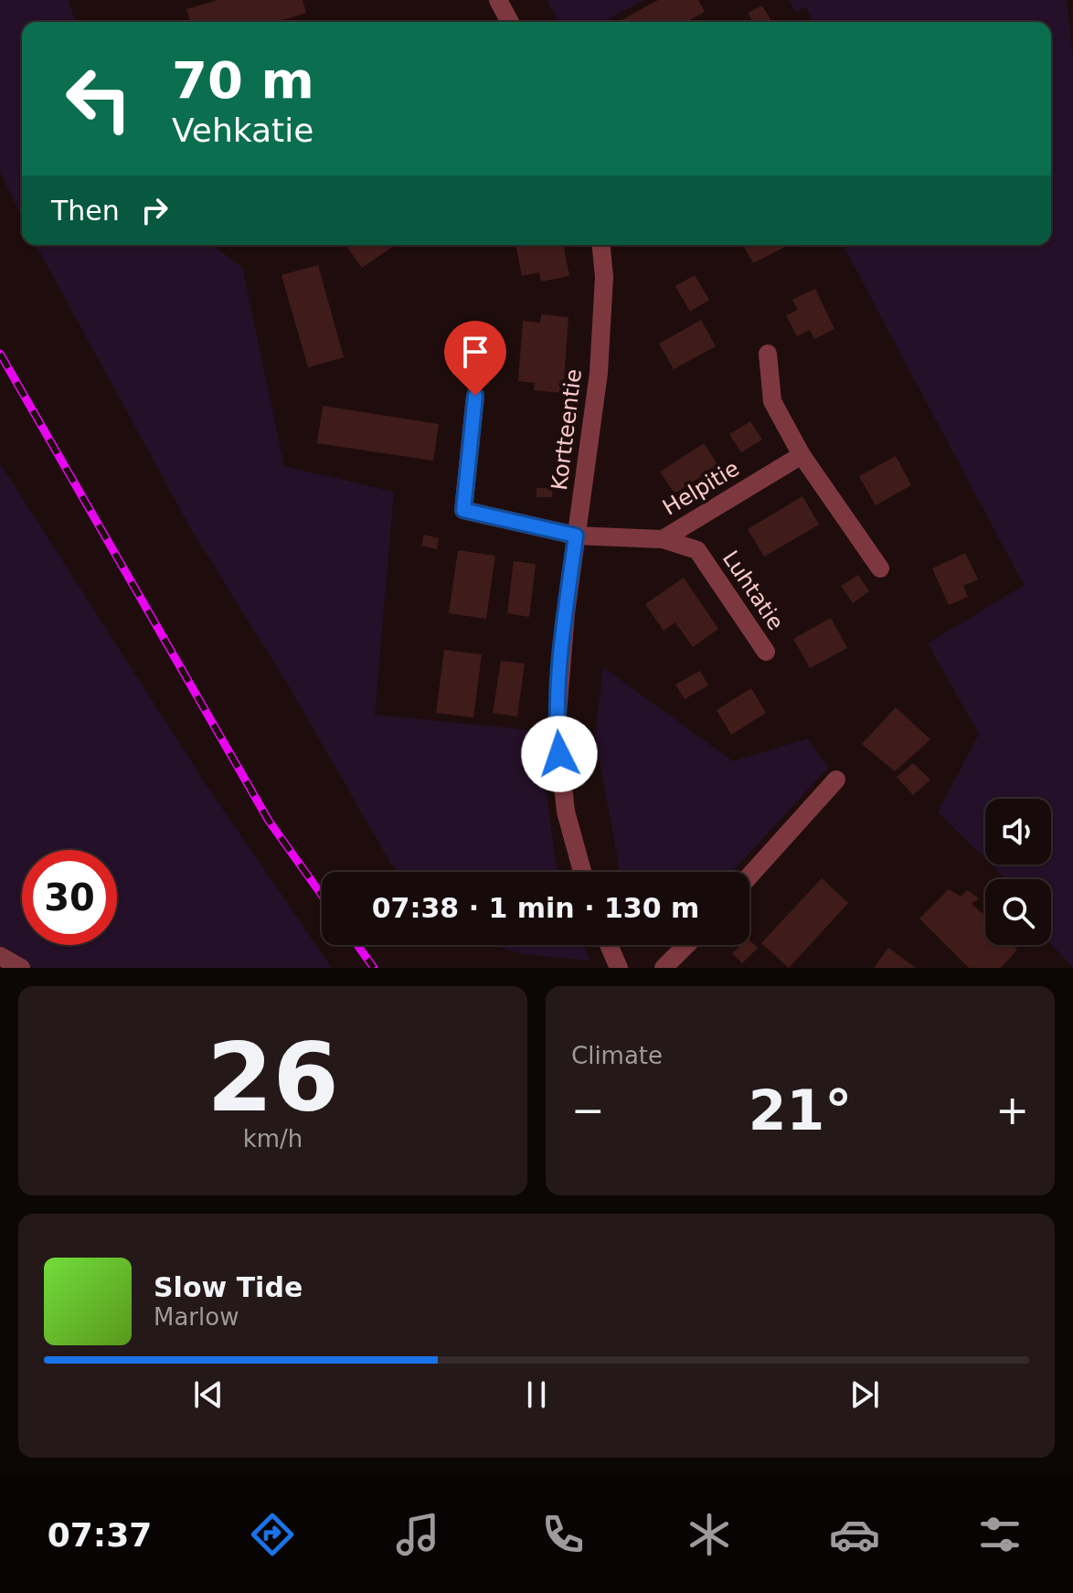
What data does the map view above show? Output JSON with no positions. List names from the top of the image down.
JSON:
{
  "streets": {
    "street": ["Kortteentie", "Helpitie", "Luhtatie"]
  },
  "crossings": [
    ["Kortteentie", "Helpitie"],
    ["Helpitie", "Luhtatie"]
  ],
  "page": {
    "turn": ["70 m", "Vehkatie"],
    "then": "Then",
    "limit": "30",
    "trip": "07:38 · 1 min · 130 m",
    "tile": [
      ["26", "km/h"],
      "Climate"
    ],
    "heat": ["−", "21°", "+"],
    "song": ["Slow Tide", "Marlow"],
    "tabs": "07:37"
  }
}
